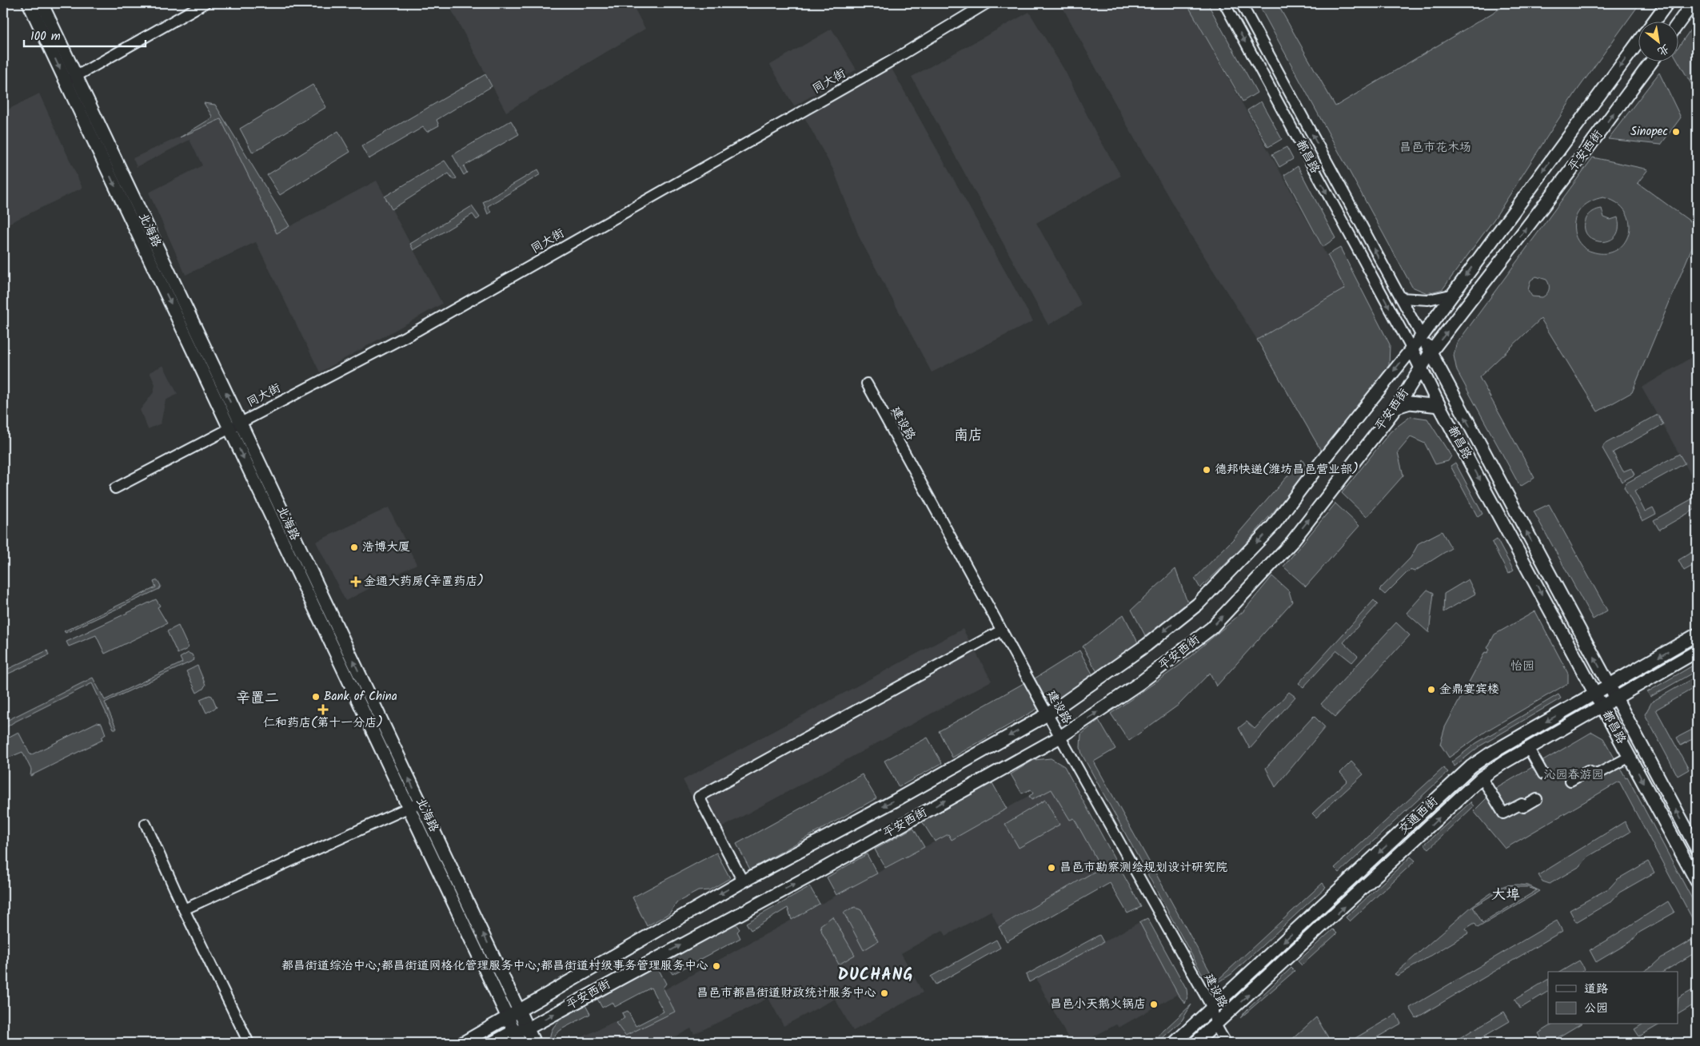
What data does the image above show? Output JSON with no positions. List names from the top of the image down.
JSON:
{
  "streets": {
    "main road": [
      "平安西街",
      "都昌路",
      "北海路",
      "交通西街"
    ],
    "street": ["同大街", "建设路"]
  },
  "crossings": [
    ["同大街", "北海路"],
    ["平安西街", "都昌路"],
    ["平安西街", "北海路"],
    ["平安西街", "建设路"],
    ["都昌路", "交通西街"],
    ["建设路", "交通西街"]
  ],
  "districts": [
    "南店",
    "辛置二",
    "大埠",
    "DUCHANG"
  ],
  "parks": ["昌邑市花木场", "怡园", "沁园春游园"],
  "places": {
    "other": [
      "Sinopec",
      "德邦快递(潍坊昌邑营业部)",
      "浩博大厦",
      "金鼎宴宾楼",
      "Bank of China",
      "昌邑市勘察测绘规划设计研究院",
      "都昌街道综治中心;都昌街道网格化管理服务中心;都昌街道村级事务管理服务中心",
      "昌邑市都昌街道财政统计服务中心",
      "昌邑小天鹅火锅店"
    ],
    "health": ["金通大药房(辛置药店)", "仁和药店(第十一分店)"]
  },
  "legend": ["道路", "公园"],
  "scale_bar": "100 m",
  "north": "bottom right"
}
